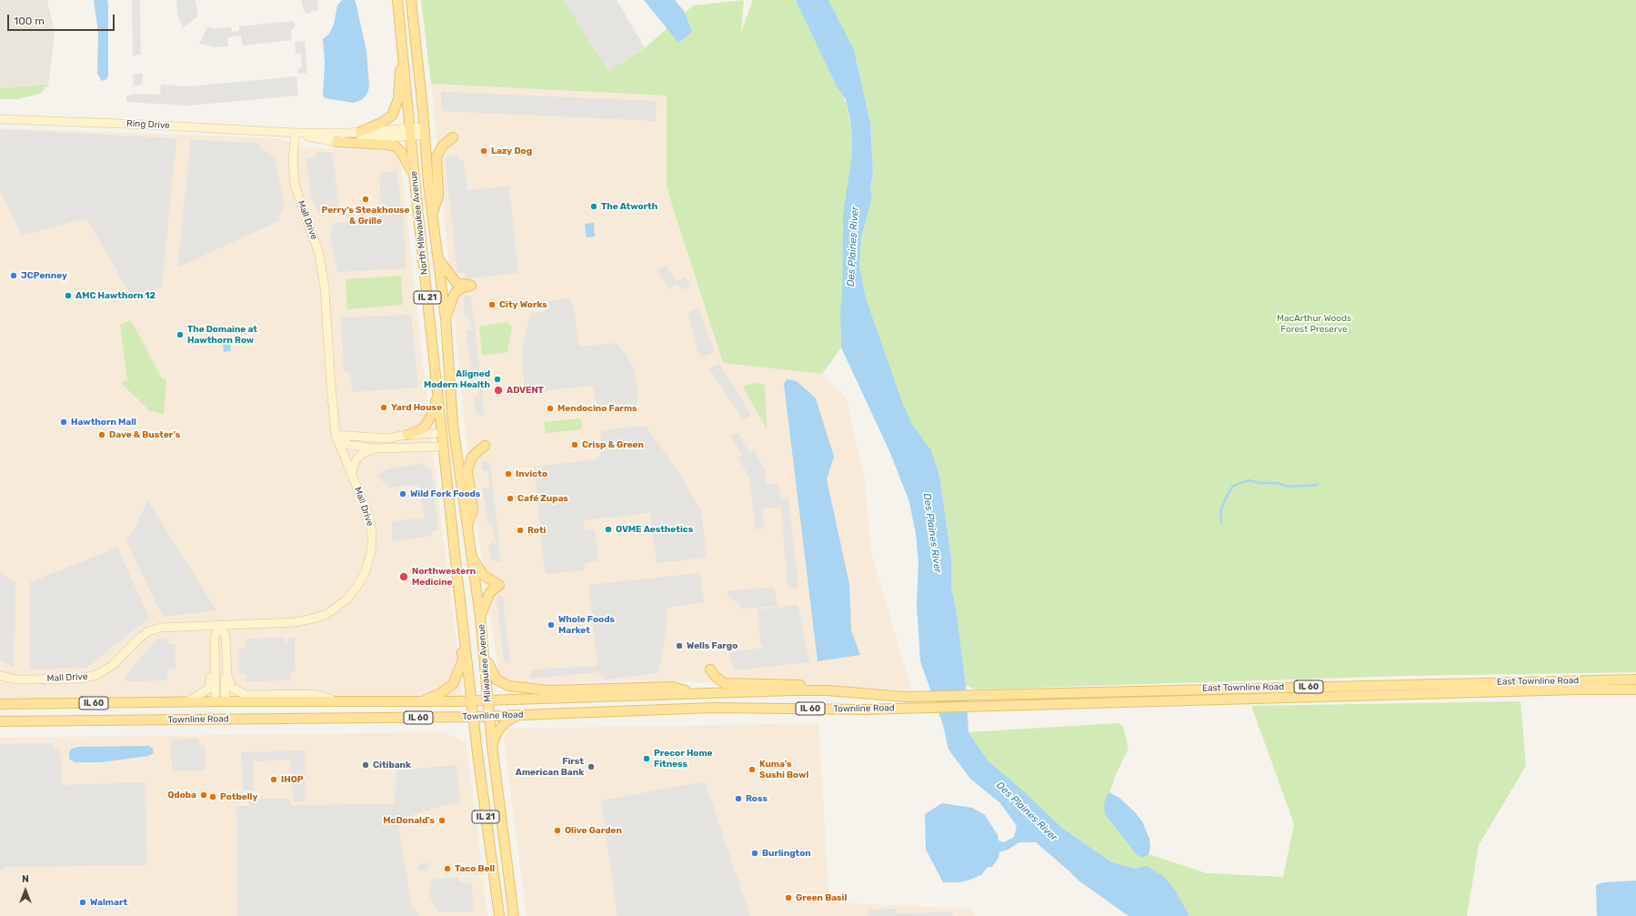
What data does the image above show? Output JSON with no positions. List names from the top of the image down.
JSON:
{
  "streets": {
    "main road": [
      "North Milwaukee Avenue",
      "IL 21",
      "Milwaukee Avenue",
      "East Townline Road",
      "IL 60",
      "Townline Road"
    ],
    "street": ["Ring Drive", "Mall Drive"]
  },
  "crossings": [
    ["Ring Drive", "Mall Drive"],
    ["Ring Drive", "North Milwaukee Avenue"],
    ["North Milwaukee Avenue", "Milwaukee Avenue"],
    ["Milwaukee Avenue", "Townline Road"],
    ["East Townline Road", "Townline Road"]
  ],
  "water": ["Des Plaines River"],
  "parks": ["MacArthur Woods Forest Preserve"],
  "places": [
    "Lazy Dog",
    "Perry's Steakhouse & Grille",
    "The Atworth",
    "JCPenney",
    "AMC Hawthorn 12",
    "City Works",
    "The Domaine at Hawthorn Row",
    "Aligned Modern Health",
    "ADVENT",
    "Yard House",
    "Mendocino Farms",
    "Hawthorn Mall",
    "Dave & Buster's",
    "Crisp & Green",
    "Invicto",
    "Wild Fork Foods",
    "Café Zupas",
    "OVME Aesthetics",
    "Roti",
    "Northwestern Medicine",
    "Whole Foods Market",
    "Wells Fargo",
    "Precor Home Fitness",
    "Citibank",
    "First American Bank",
    "Kuma's Sushi Bowl",
    "IHOP",
    "Qdoba",
    "Potbelly",
    "Ross",
    "McDonald's",
    "Olive Garden",
    "Burlington",
    "Taco Bell",
    "Green Basil",
    "Walmart"
  ],
  "scale_bar": "100 m",
  "north": "top"
}
